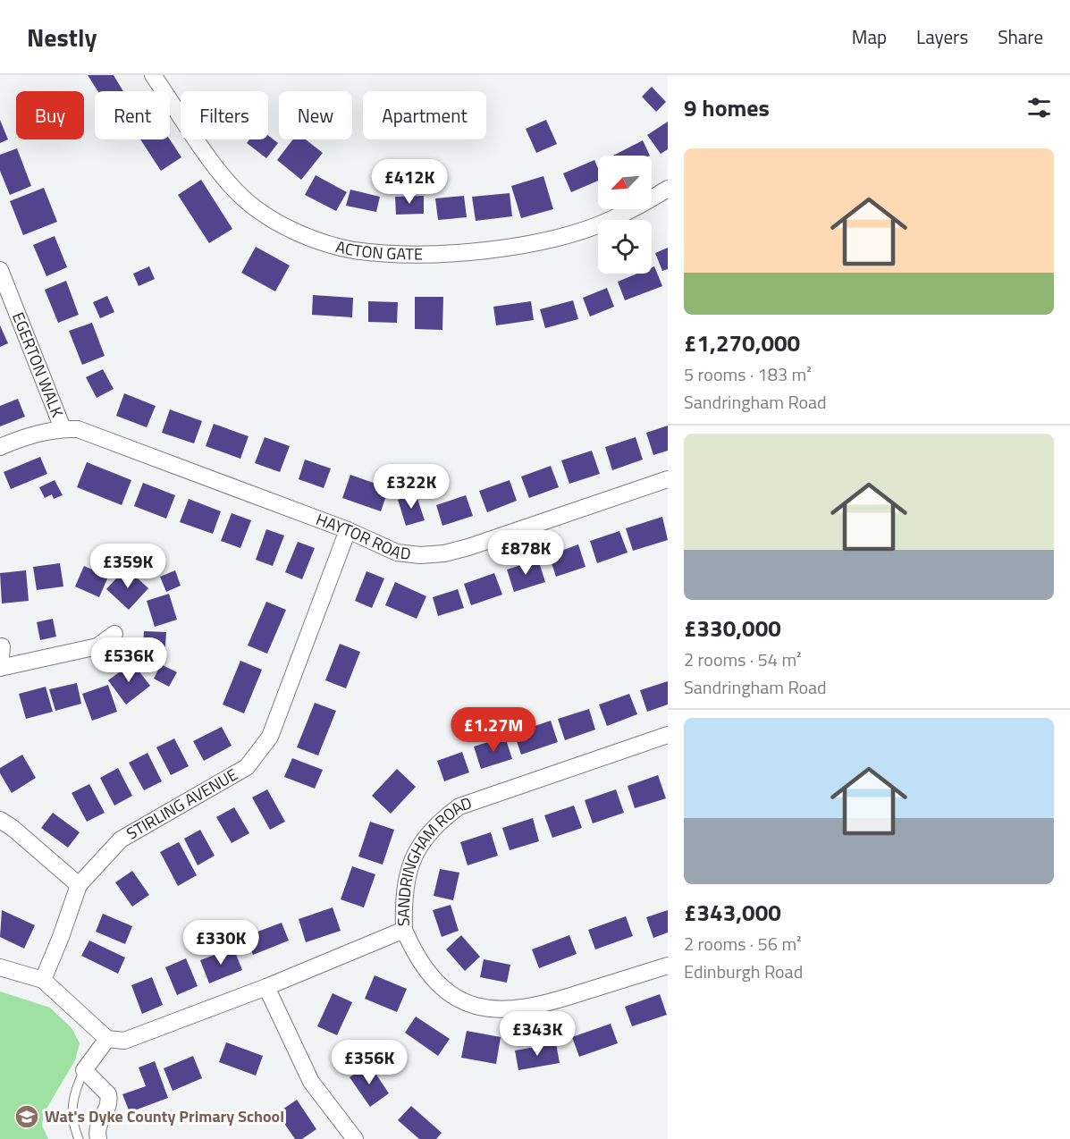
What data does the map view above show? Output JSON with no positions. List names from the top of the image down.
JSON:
{
  "streets": {
    "street": [
      "ACTON GATE",
      "EGERTON WALK",
      "HAYTOR ROAD",
      "STIRLING AVENUE",
      "SANDRINGHAM ROAD"
    ]
  },
  "crossings": [
    ["EGERTON WALK", "HAYTOR ROAD"],
    ["HAYTOR ROAD", "STIRLING AVENUE"]
  ],
  "places": {
    "school or university": ["Wat's Dyke County Primary School"]
  },
  "north": "bottom left",
  "page": {
    "header": "Nestly",
    "nav": ["Map", "Layers", "Share"],
    "heading": "9 homes",
    "chip": [
      "Buy",
      "Rent",
      "Filters",
      "New",
      "Apartment"
    ],
    "list": [
      {
        "name": "£1,270,000",
        "note": "5 rooms · 183 m² · Sandringham Road"
      },
      {
        "name": "£330,000",
        "note": "2 rooms · 54 m² · Sandringham Road"
      },
      {
        "name": "£343,000",
        "note": "2 rooms · 56 m² · Edinburgh Road"
      }
    ],
    "price": [
      "£412K",
      "£322K",
      "£878K",
      "£359K",
      "£536K",
      "£1.27M",
      "£330K",
      "£343K",
      "£356K"
    ]
  }
}
